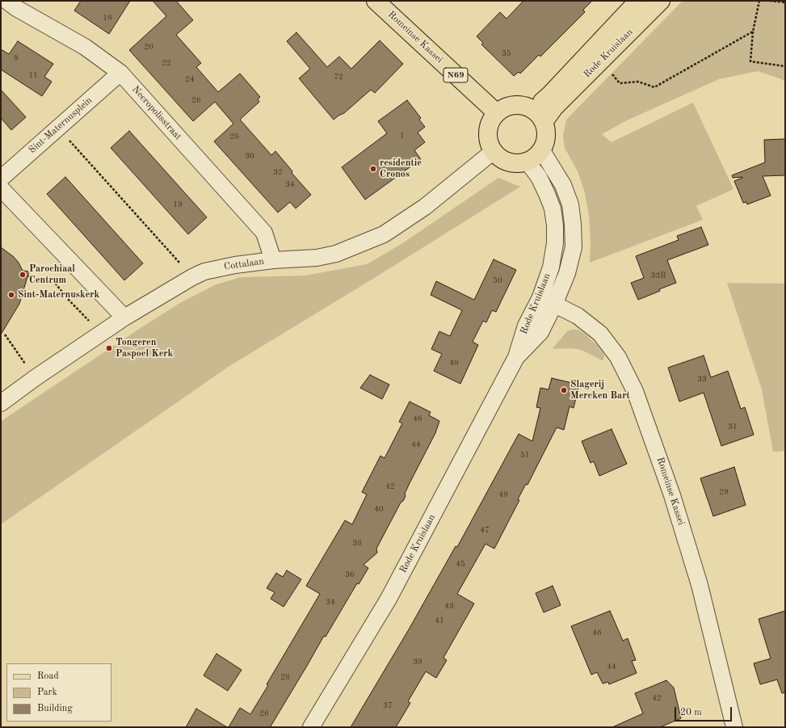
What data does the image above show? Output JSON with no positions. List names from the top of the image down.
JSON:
{
  "streets": {
    "main road": ["Romeinse Kassei", "Rode Kruislaan", "N69"],
    "street": ["Necropolisstraat", "Sint-Maternusplein", "Cottalaan"]
  },
  "crossings": [
    ["Romeinse Kassei", "Rode Kruislaan"],
    ["Romeinse Kassei", "Cottalaan"],
    ["Rode Kruislaan", "Cottalaan"],
    ["Necropolisstraat", "Sint-Maternusplein"],
    ["Necropolisstraat", "Cottalaan"]
  ],
  "places": [
    "residentie Cronos",
    "Parochiaal Centrum",
    "Sint-Maternuskerk",
    "Tongeren Paspoel Kerk",
    "Slagerij Mercken Bart"
  ],
  "house_numbers": [
    "18",
    "20",
    "35",
    "9",
    "22",
    "11",
    "72",
    "24",
    "26",
    "1",
    "28",
    "30",
    "32",
    "34",
    "19",
    "33B",
    "50",
    "48",
    "33",
    "46",
    "31",
    "44",
    "51",
    "42",
    "29",
    "49",
    "40",
    "47",
    "38",
    "45",
    "36",
    "34",
    "43",
    "41",
    "46",
    "39",
    "44",
    "28",
    "42",
    "37",
    "26"
  ],
  "legend": ["Road", "Park", "Building"],
  "scale_bar": "20 m"
}
